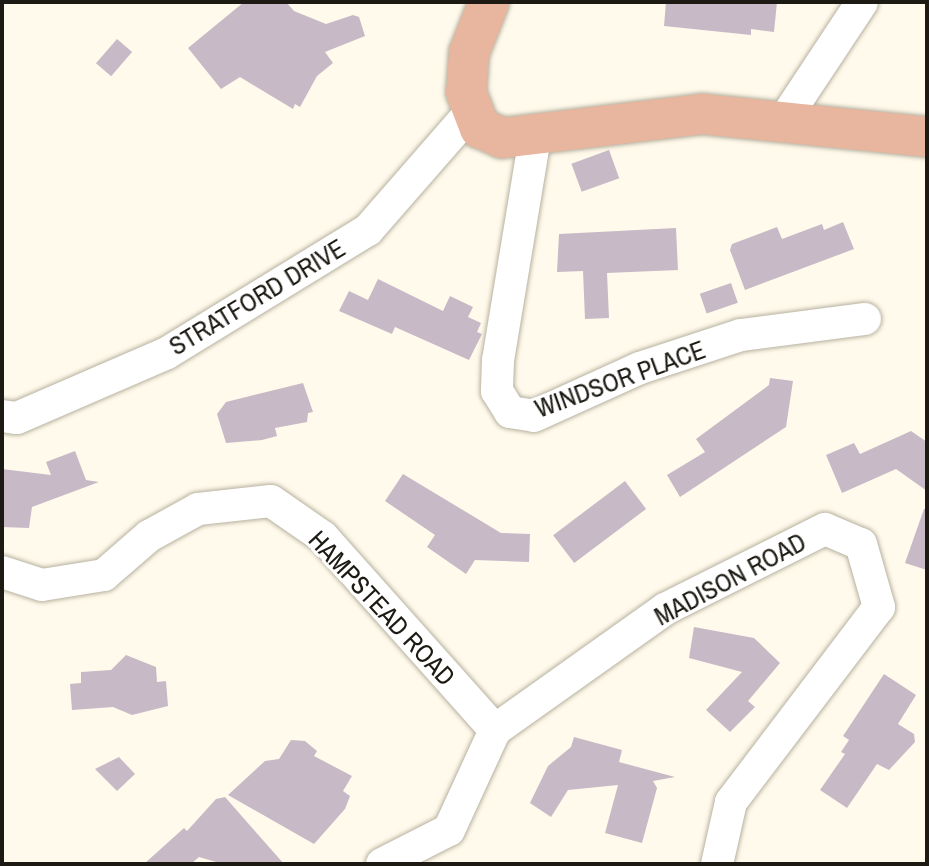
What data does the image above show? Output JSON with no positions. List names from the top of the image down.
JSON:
{
  "streets": {
    "street": [
      "STRATFORD DRIVE",
      "WINDSOR PLACE",
      "MADISON ROAD",
      "HAMPSTEAD ROAD"
    ]
  },
  "crossings": [
    ["MADISON ROAD", "HAMPSTEAD ROAD"]
  ]
}
